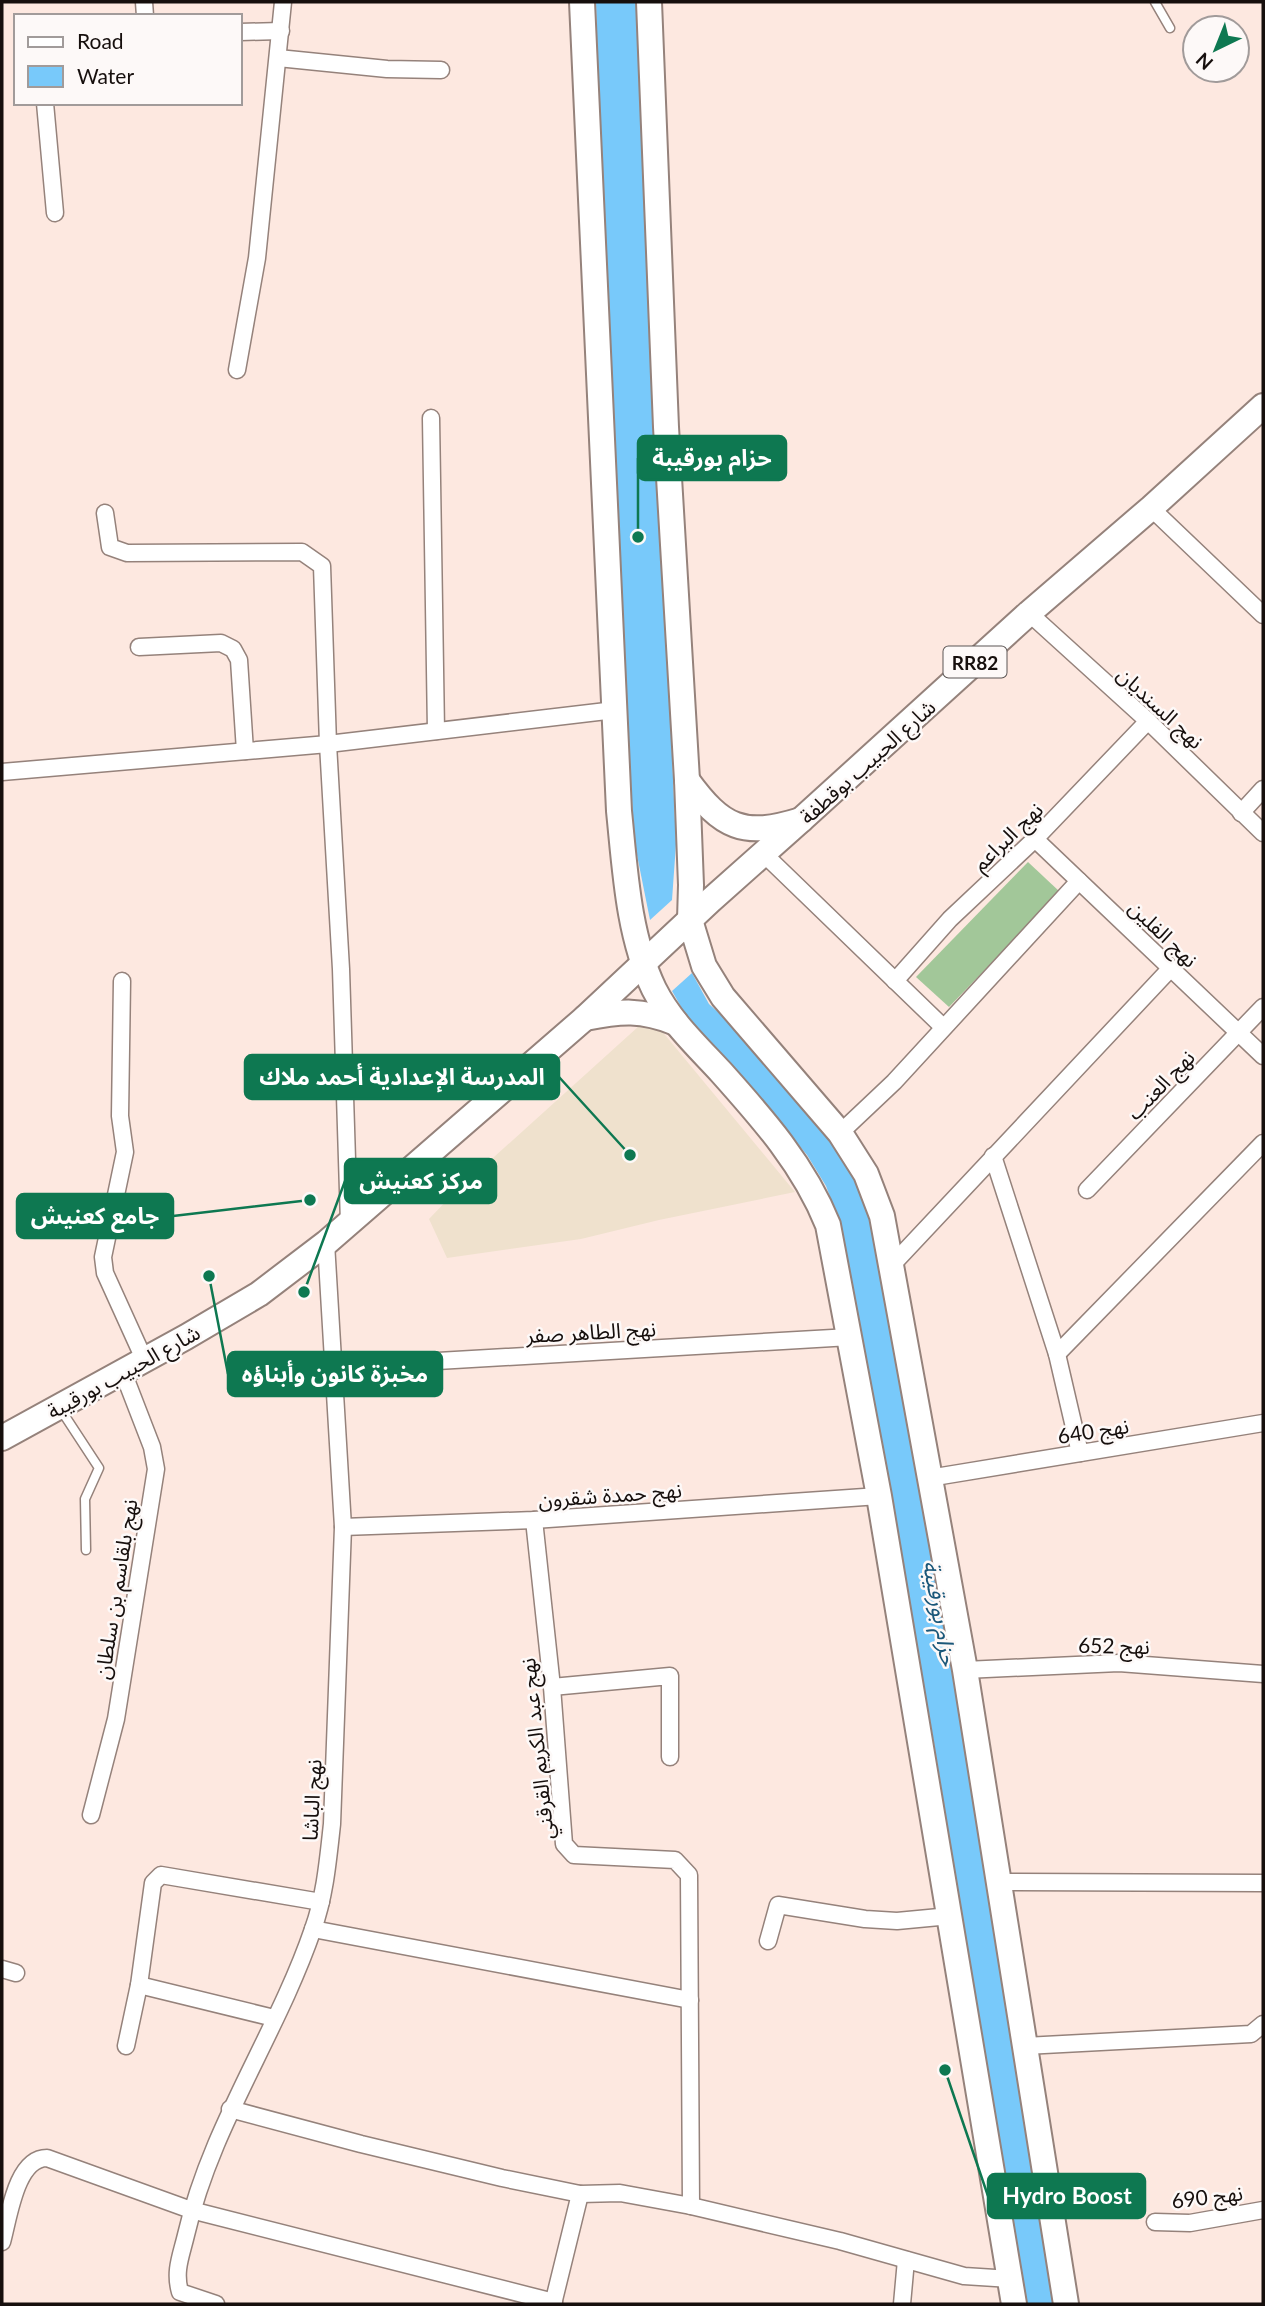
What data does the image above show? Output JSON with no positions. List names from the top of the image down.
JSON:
{
  "streets": {
    "main road": ["RR82", "شارع الحبيب بوقطفة", "شارع الحبيب بورقيبة"],
    "street": [
      "نهج السنديان",
      "نهج البراعم",
      "نهج الفلين",
      "نهج العنب",
      "نهج الطاهر صفر",
      "نهج 640",
      "نهج حمدة شقرون",
      "نهج بلقاسم بن سلطان",
      "نهج 652",
      "نهج عبد الكريم القرقني",
      "نهج الباشا",
      "نهج 690"
    ]
  },
  "crossings": [
    ["نهج السنديان", "شارع الحبيب بوقطفة"],
    ["نهج السنديان", "نهج البراعم"],
    ["شارع الحبيب بوقطفة", "شارع الحبيب بورقيبة"],
    ["نهج البراعم", "نهج الفلين"],
    ["نهج الفلين", "نهج العنب"],
    ["نهج الطاهر صفر", "نهج الباشا"],
    ["شارع الحبيب بورقيبة", "نهج بلقاسم بن سلطان"],
    ["شارع الحبيب بورقيبة", "نهج الباشا"],
    ["نهج حمدة شقرون", "نهج عبد الكريم القرقني"],
    ["نهج حمدة شقرون", "نهج الباشا"]
  ],
  "water": ["حزام بورقيبة"],
  "places": [
    "حزام بورقيبة",
    "المدرسة الإعدادية أحمد ملاك",
    "جامع كعنيش",
    "مخبزة كانون وأبناؤه",
    "مركز كعنيش",
    "Hydro Boost"
  ],
  "legend": ["Road", "Water"],
  "north": "bottom left"
}
